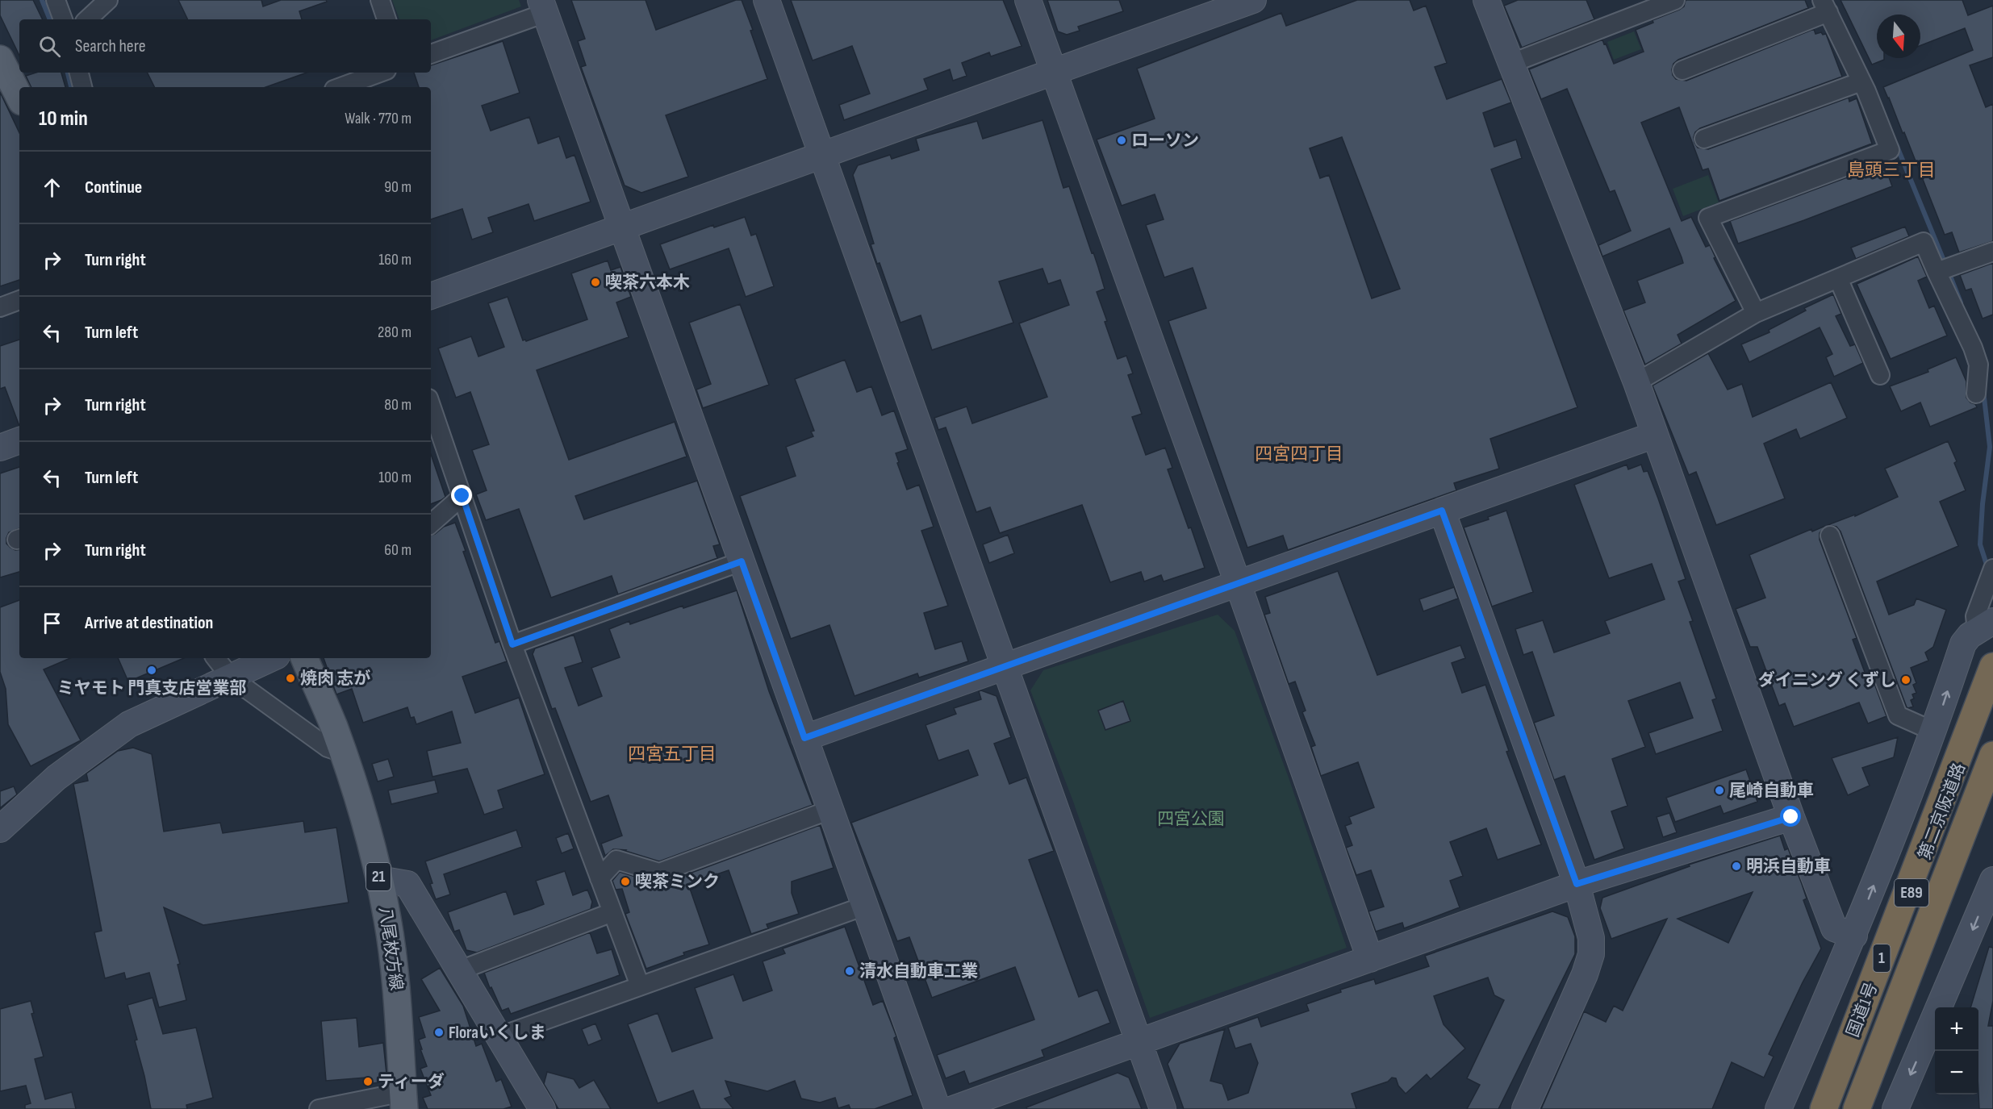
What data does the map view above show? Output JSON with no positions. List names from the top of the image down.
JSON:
{
  "streets": {
    "highway": [
      "第二京阪道路",
      "E89",
      "1",
      "国道1号"
    ],
    "main road": ["21", "八尾枚方線"]
  },
  "crossings": [
    ["第二京阪道路", "国道1号"]
  ],
  "districts": ["島頭三丁目", "四宮四丁目", "四宮五丁目"],
  "parks": ["四宮公園"],
  "places": [
    "ローソン",
    "喫茶六本木",
    "ミヤモト 門真支店営業部",
    "焼肉 志が",
    "ダイニング くずし",
    "尾崎自動車",
    "明浜自動車",
    "喫茶ミンク",
    "清水自動車工業",
    "Floraいくしま",
    "ティーダ"
  ],
  "north": "bottom",
  "page": {
    "search": "Search here",
    "heading": ["10 min", "Walk · 770 m"],
    "list": [
      ["Continue", "90 m"],
      ["Turn right", "160 m"],
      ["Turn left", "280 m"],
      ["Turn right", "80 m"],
      ["Turn left", "100 m"],
      ["Turn right", "60 m"],
      "Arrive at destination"
    ],
    "map_buttons": ["+", "−"]
  }
}
